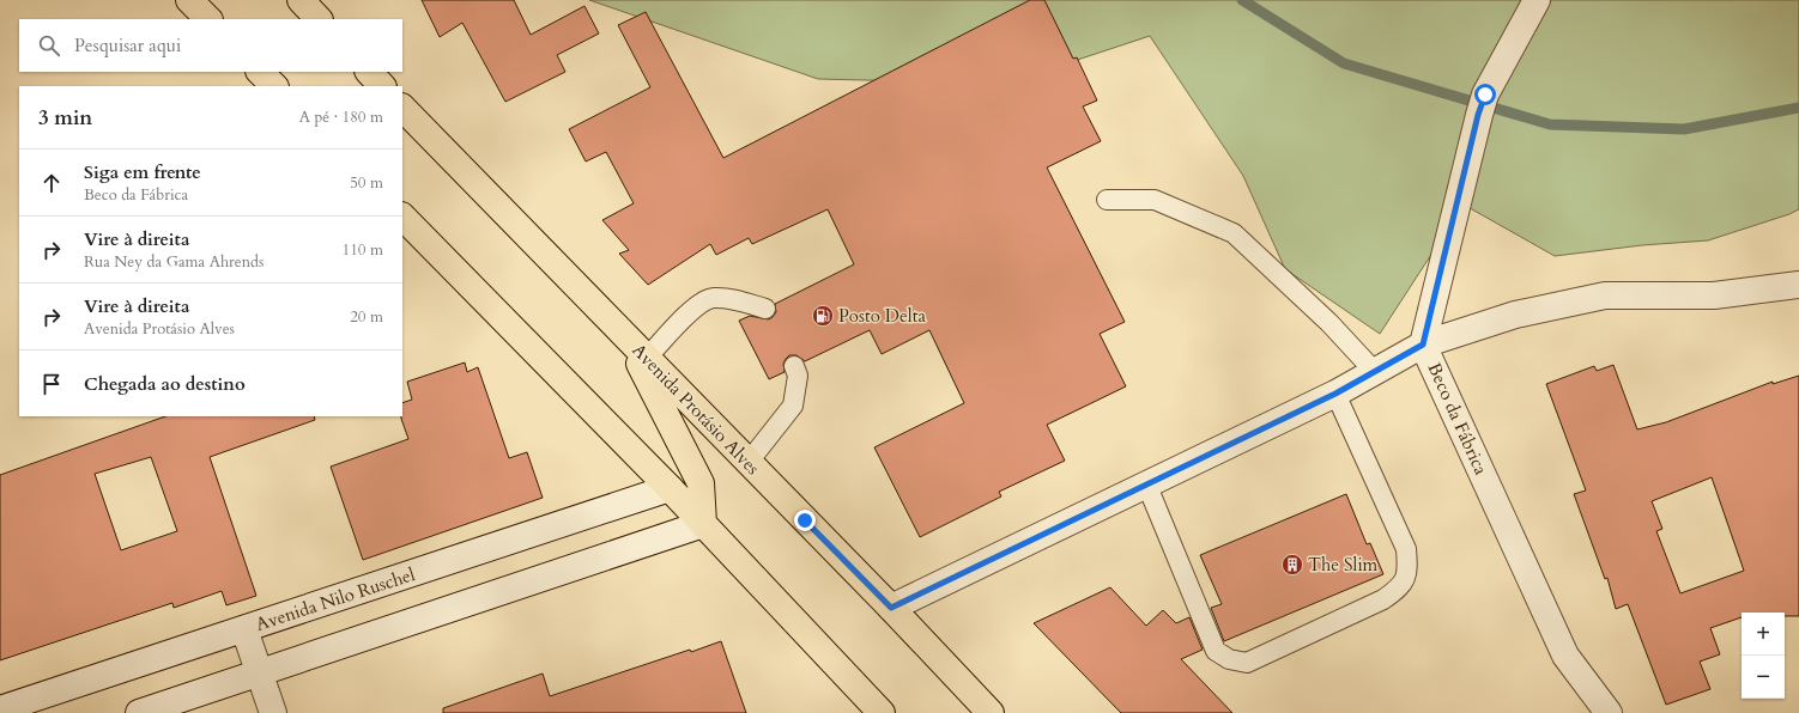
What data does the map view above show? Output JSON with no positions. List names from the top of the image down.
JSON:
{
  "streets": {
    "main road": ["Avenida Protásio Alves"],
    "street": ["Beco da Fábrica", "Avenida Nilo Ruschel"]
  },
  "places": {
    "fuel station": ["Posto Delta"],
    "building": ["The Slim"]
  },
  "page": {
    "search": "Pesquisar aqui",
    "heading": ["3 min", "A pé · 180 m"],
    "list": [
      ["Siga em frente", "Beco da Fábrica", "50 m"],
      ["Vire à direita", "Rua Ney da Gama Ahrends", "110 m"],
      ["Vire à direita", "Avenida Protásio Alves", "20 m"],
      "Chegada ao destino"
    ],
    "map_buttons": ["+", "−"]
  }
}
